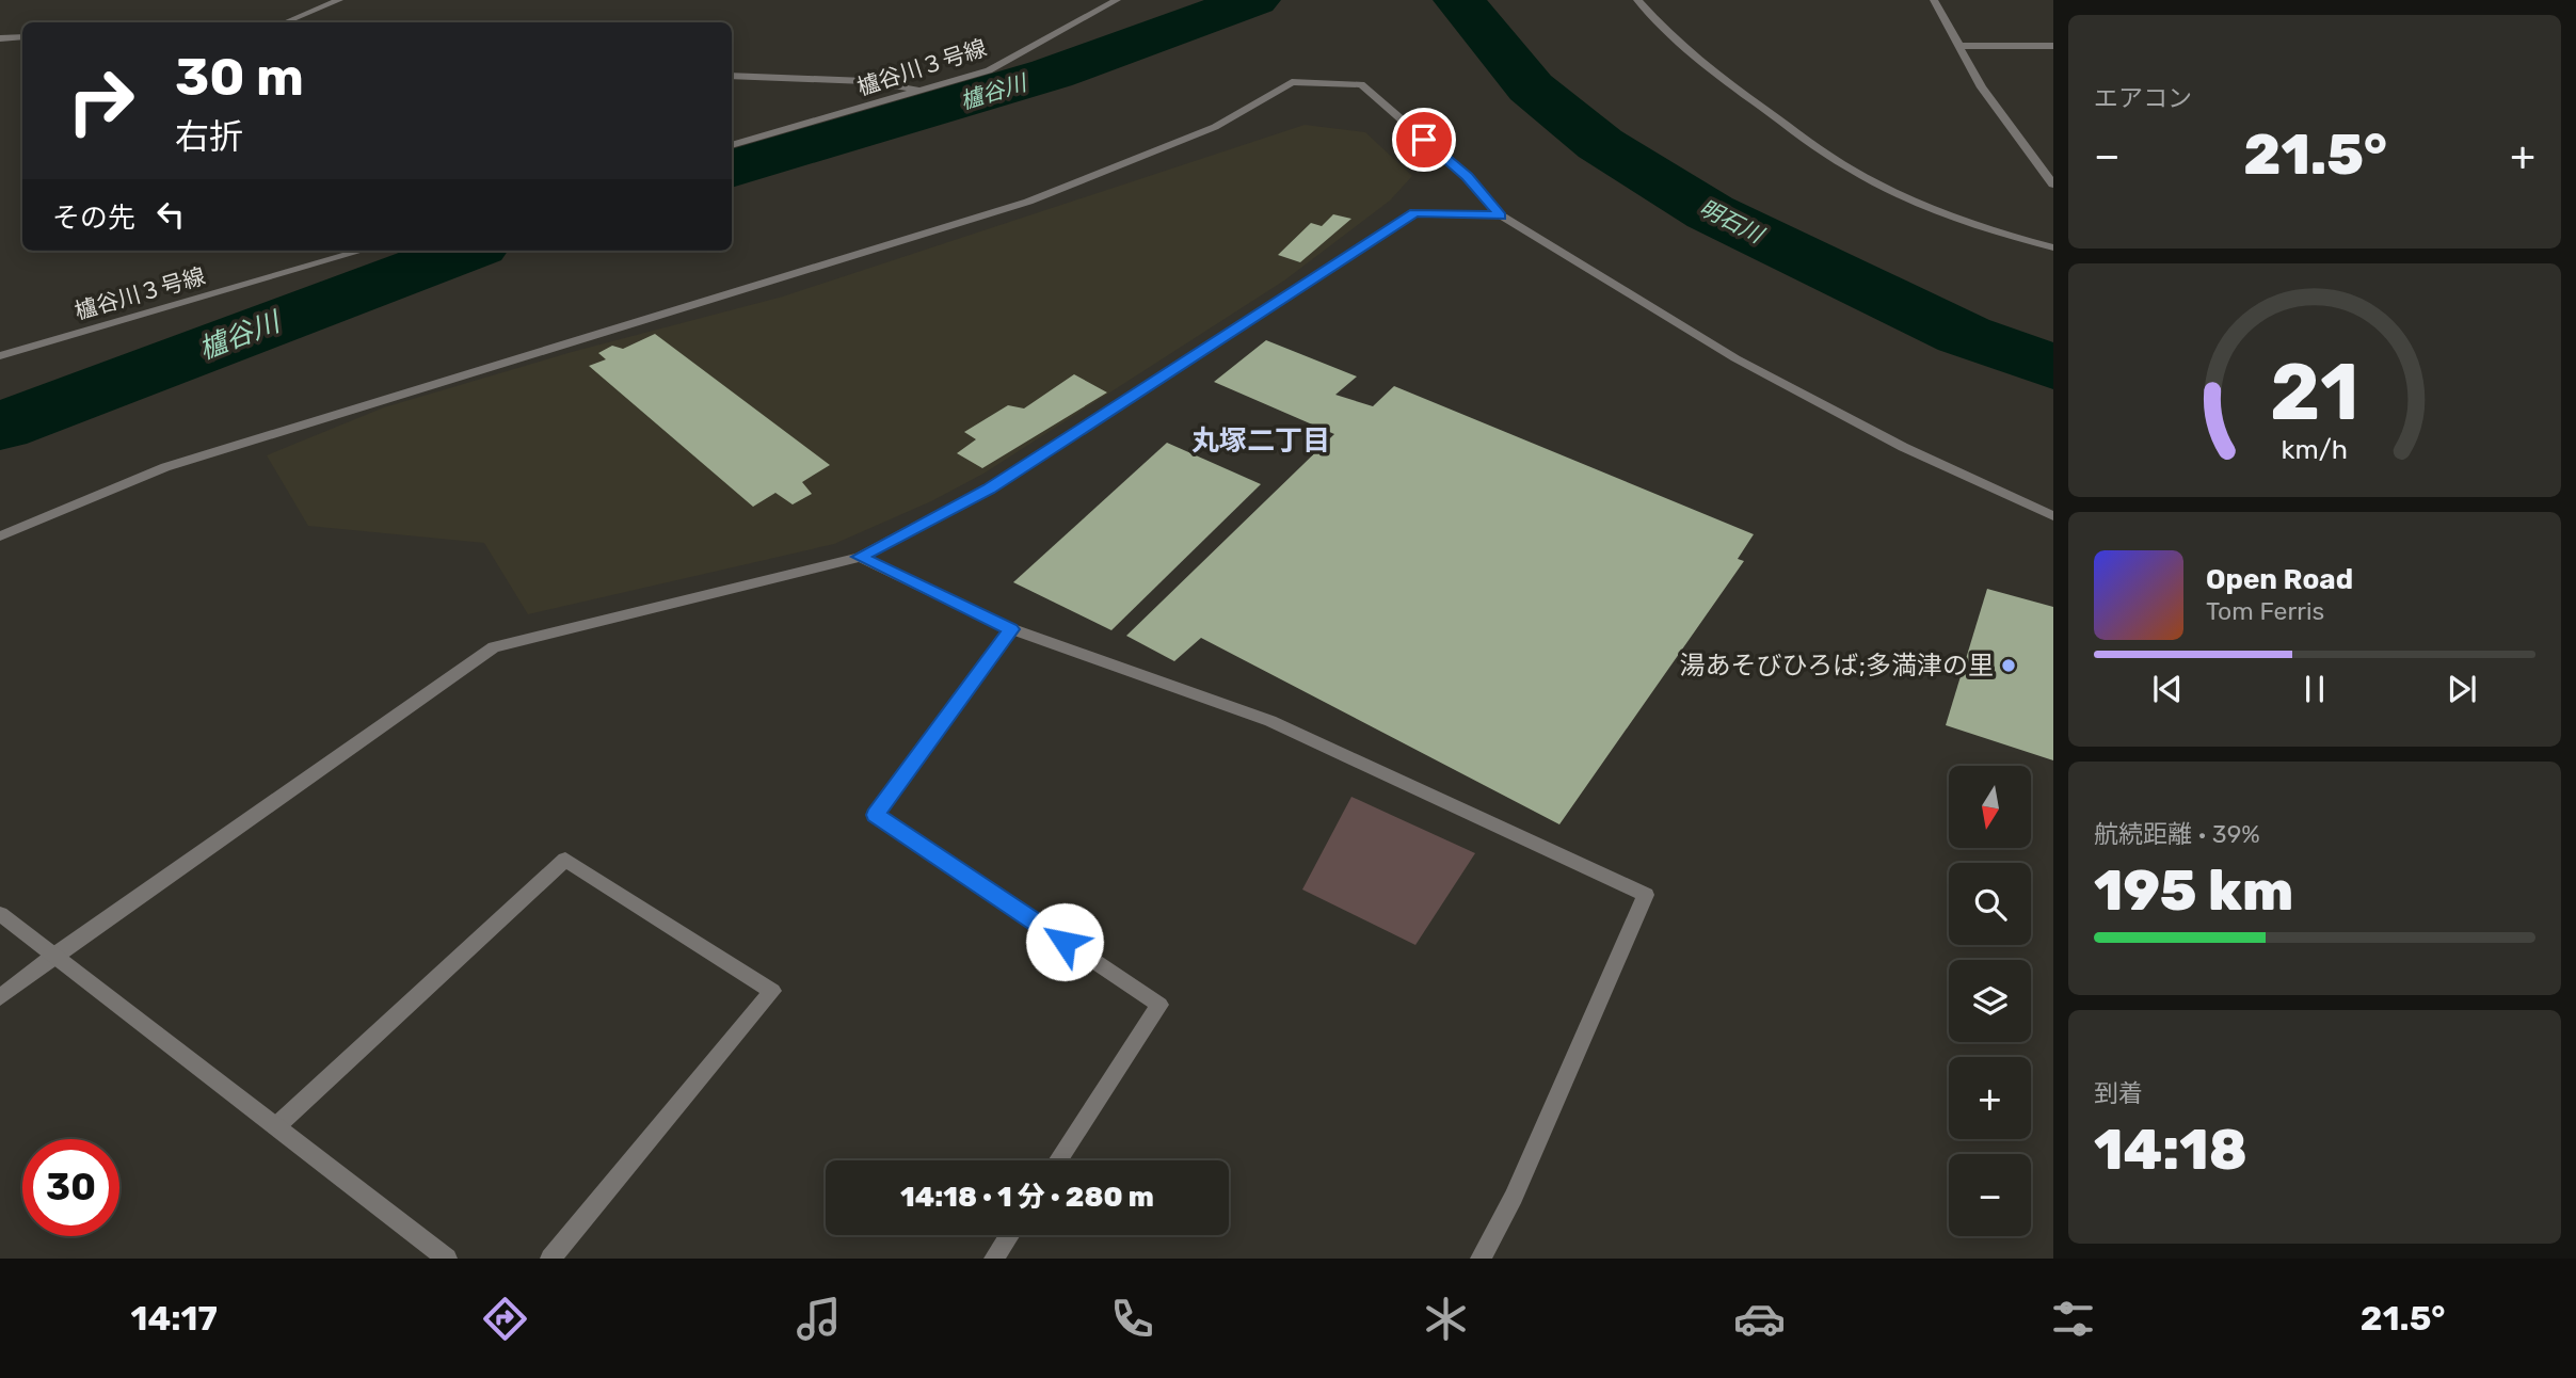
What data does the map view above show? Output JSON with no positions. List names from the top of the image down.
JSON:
{
  "streets": {
    "street": ["櫨谷川３号線"]
  },
  "districts": ["丸塚二丁目"],
  "water": ["櫨谷川", "明石川"],
  "places": ["湯あそびひろば;多満津の里"],
  "north": "bottom",
  "page": {
    "tile": [
      "エアコン",
      ["航続距離 · 39%", "195 km"],
      ["到着", "14:18"]
    ],
    "turn": ["30 m", "右折"],
    "heat": ["−", "21.5°", "+"],
    "then": "その先",
    "song": ["Open Road", "Tom Ferris"],
    "map_buttons": ["+", "−"],
    "limit": "30",
    "trip": "14:18 · 1 分 · 280 m",
    "tabs": ["14:17", "21.5°"],
    "gauge": ["21", "km/h"]
  }
}
